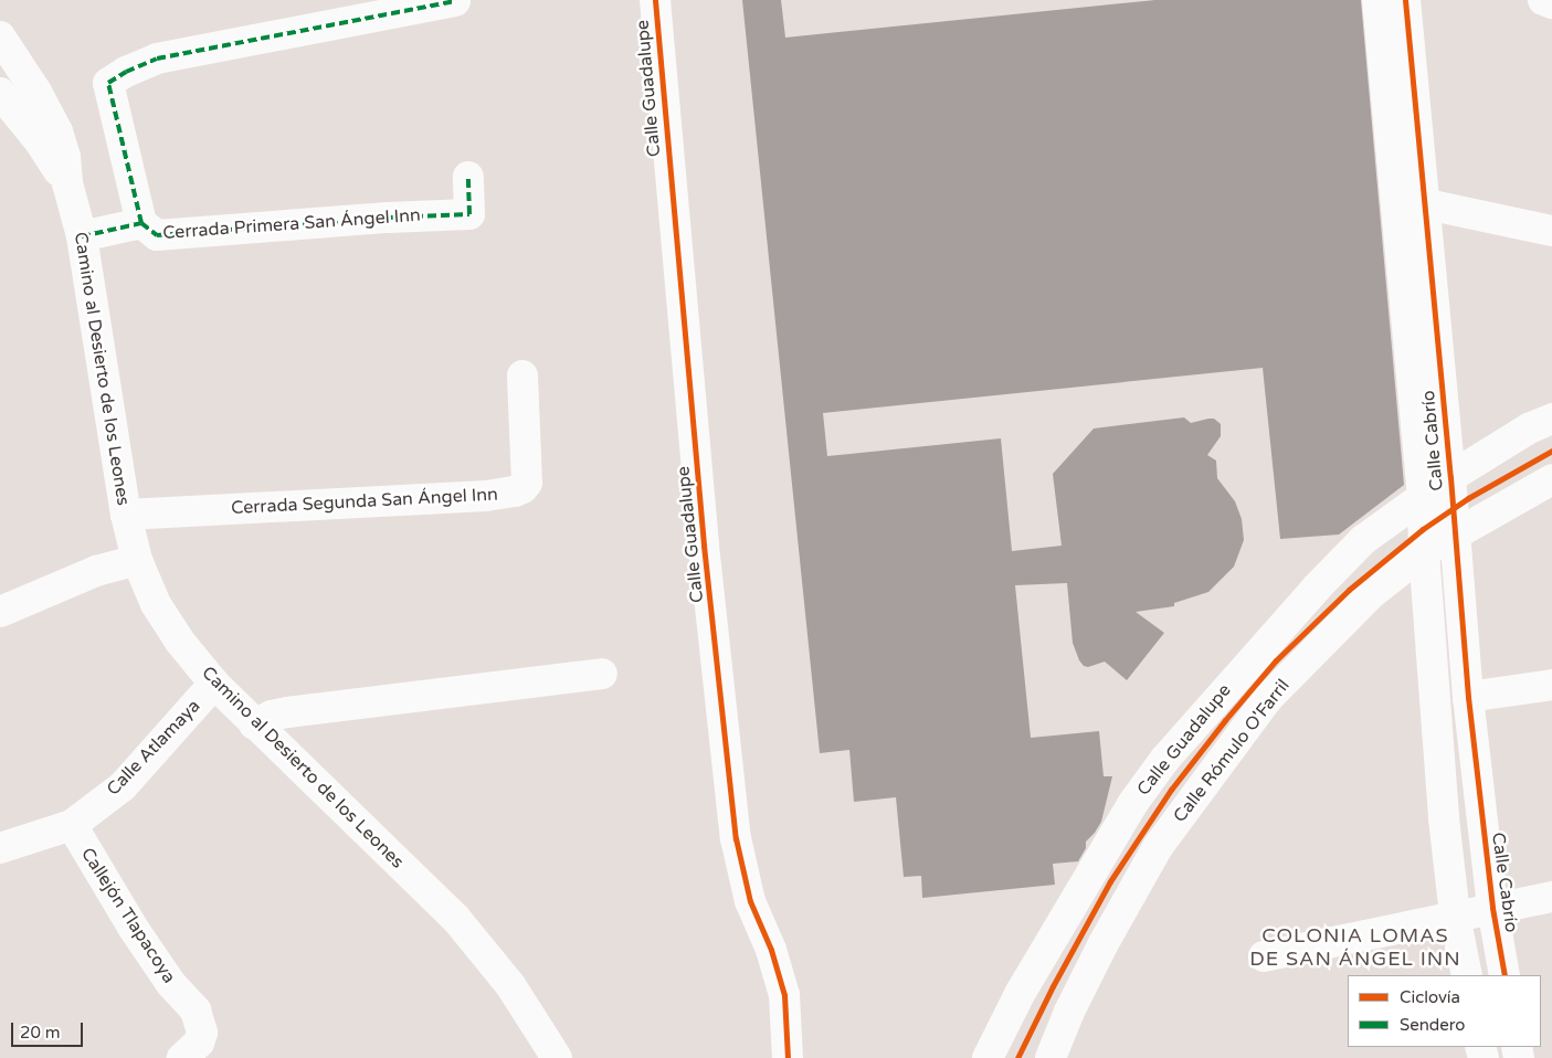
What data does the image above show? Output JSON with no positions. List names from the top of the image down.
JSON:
{
  "streets": {
    "street": [
      "Calle Guadalupe",
      "Cerrada Primera San Ángel Inn",
      "Camino al Desierto de los Leones",
      "Calle Cabrío",
      "Cerrada Segunda San Ángel Inn",
      "Calle Atlamaya",
      "Calle Rómulo O'Farril",
      "Callejón Tlapacoya"
    ]
  },
  "crossings": [
    ["Calle Guadalupe", "Calle Cabrío"],
    ["Cerrada Primera San Ángel Inn", "Camino al Desierto de los Leones"],
    ["Camino al Desierto de los Leones", "Cerrada Segunda San Ángel Inn"],
    ["Camino al Desierto de los Leones", "Calle Atlamaya"],
    ["Calle Cabrío", "Calle Rómulo O'Farril"],
    ["Calle Atlamaya", "Callejón Tlapacoya"]
  ],
  "districts": ["COLONIA LOMAS DE SAN ÁNGEL INN"],
  "legend": ["Ciclovía", "Sendero"],
  "scale_bar": "20 m"
}
